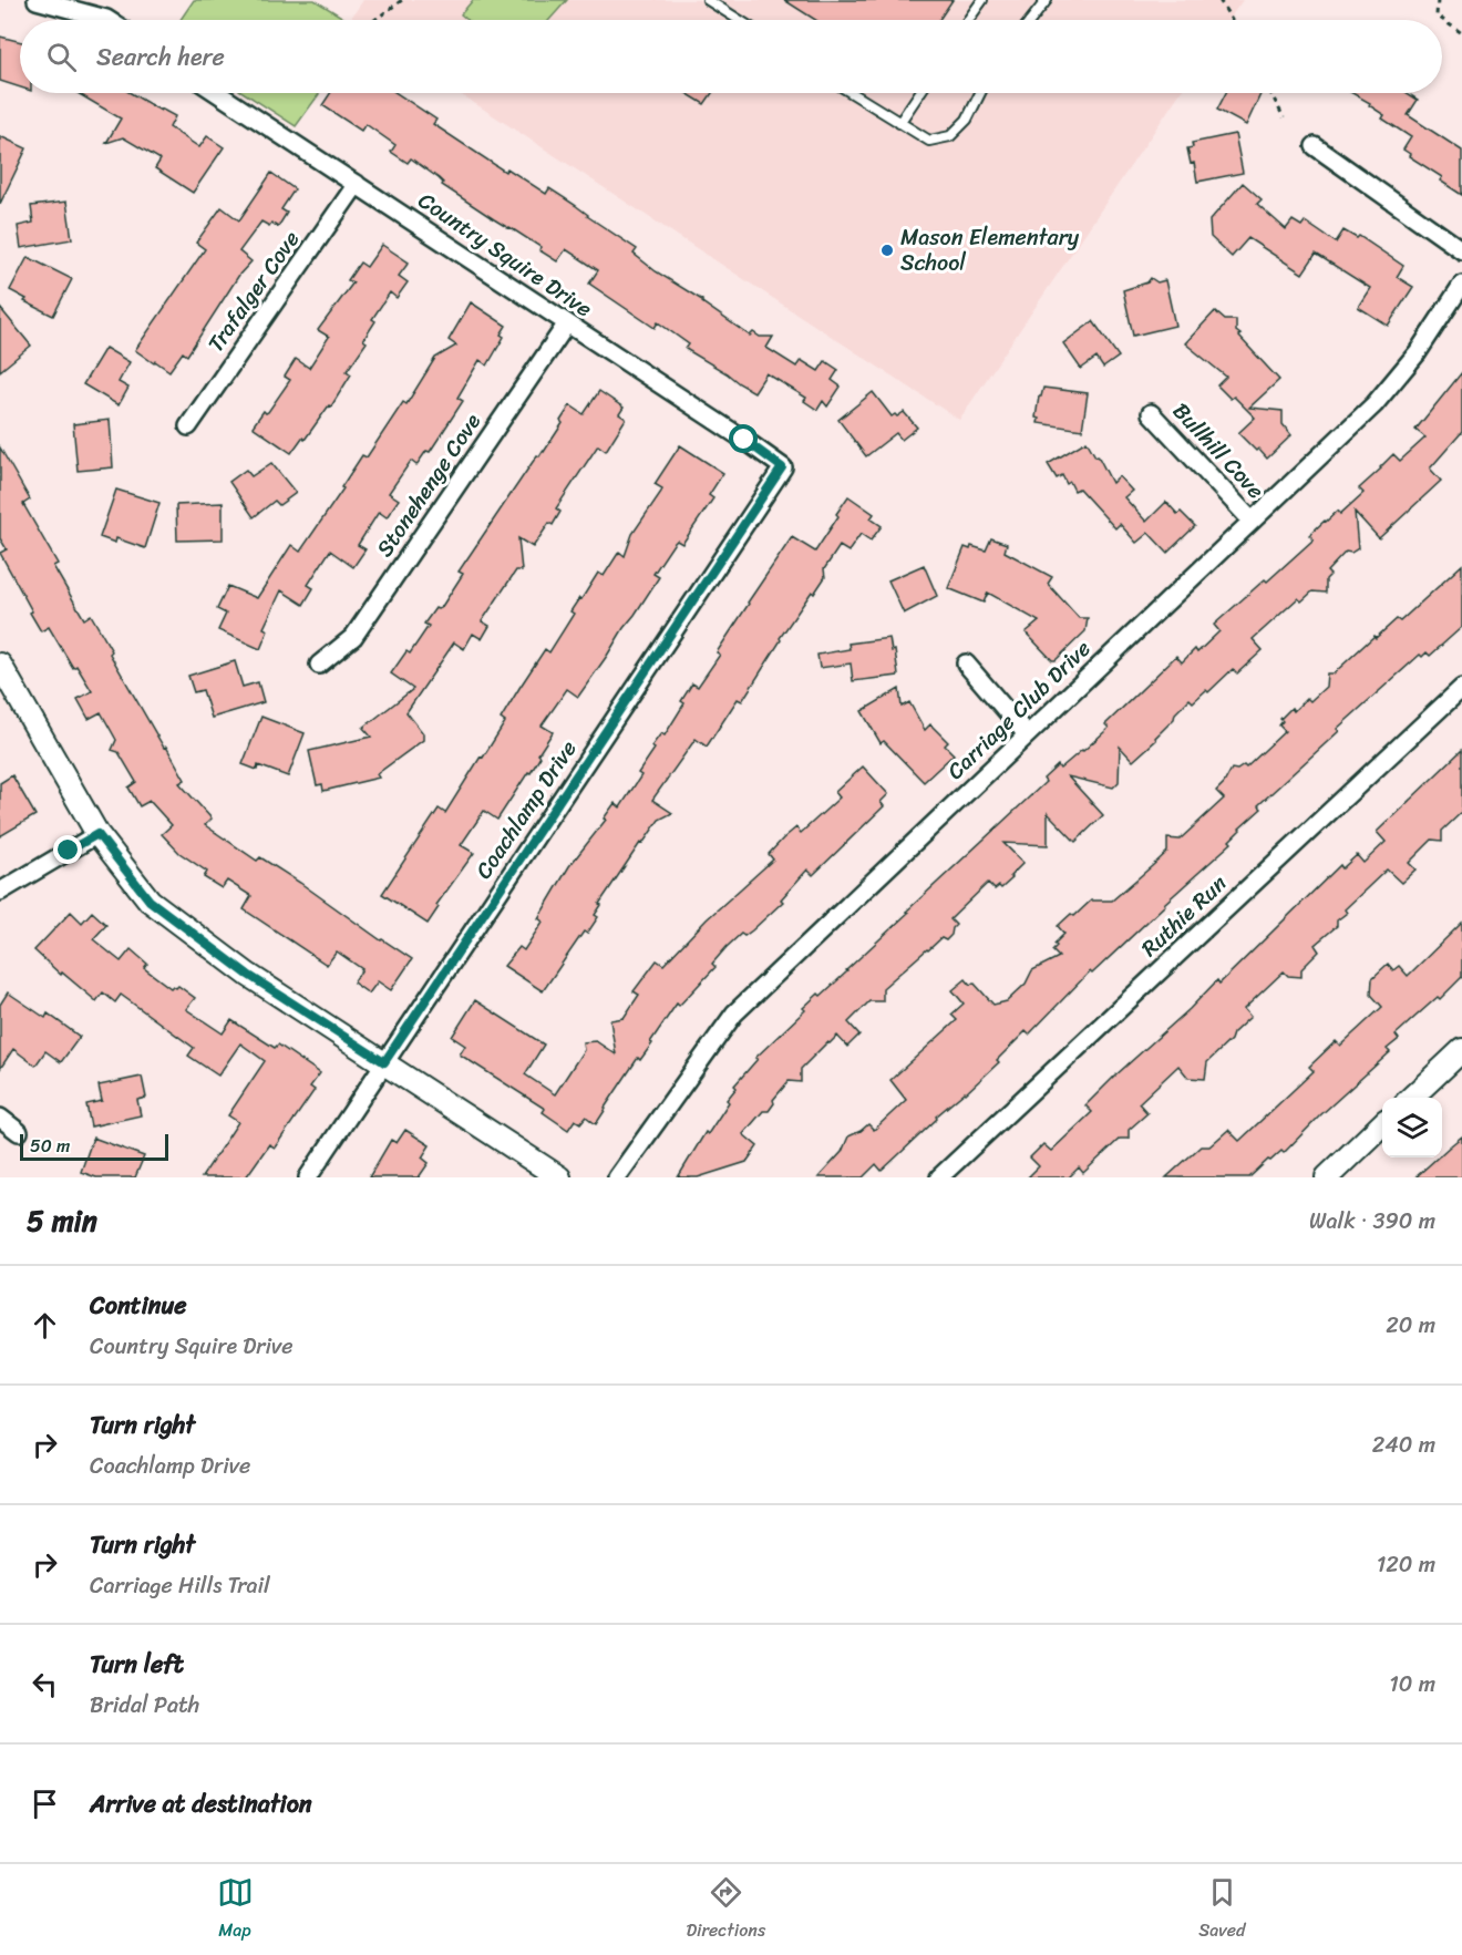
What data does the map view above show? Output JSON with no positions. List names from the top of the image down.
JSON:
{
  "streets": {
    "street": [
      "Country Squire Drive",
      "Trafalger Cove",
      "Bullhill Cove",
      "Stonehenge Cove",
      "Carriage Club Drive",
      "Coachlamp Drive",
      "Ruthie Run"
    ]
  },
  "crossings": [
    ["Country Squire Drive", "Trafalger Cove"],
    ["Country Squire Drive", "Stonehenge Cove"],
    ["Country Squire Drive", "Coachlamp Drive"],
    ["Bullhill Cove", "Carriage Club Drive"]
  ],
  "places": ["Mason Elementary School"],
  "scale_bar": "50 m",
  "page": {
    "search": "Search here",
    "scale": "50 m",
    "heading": ["5 min", "Walk · 390 m"],
    "list": [
      ["Continue", "Country Squire Drive", "20 m"],
      ["Turn right", "Coachlamp Drive", "240 m"],
      ["Turn right", "Carriage Hills Trail", "120 m"],
      ["Turn left", "Bridal Path", "10 m"],
      "Arrive at destination"
    ],
    "nav": ["Map", "Directions", "Saved"]
  }
}
